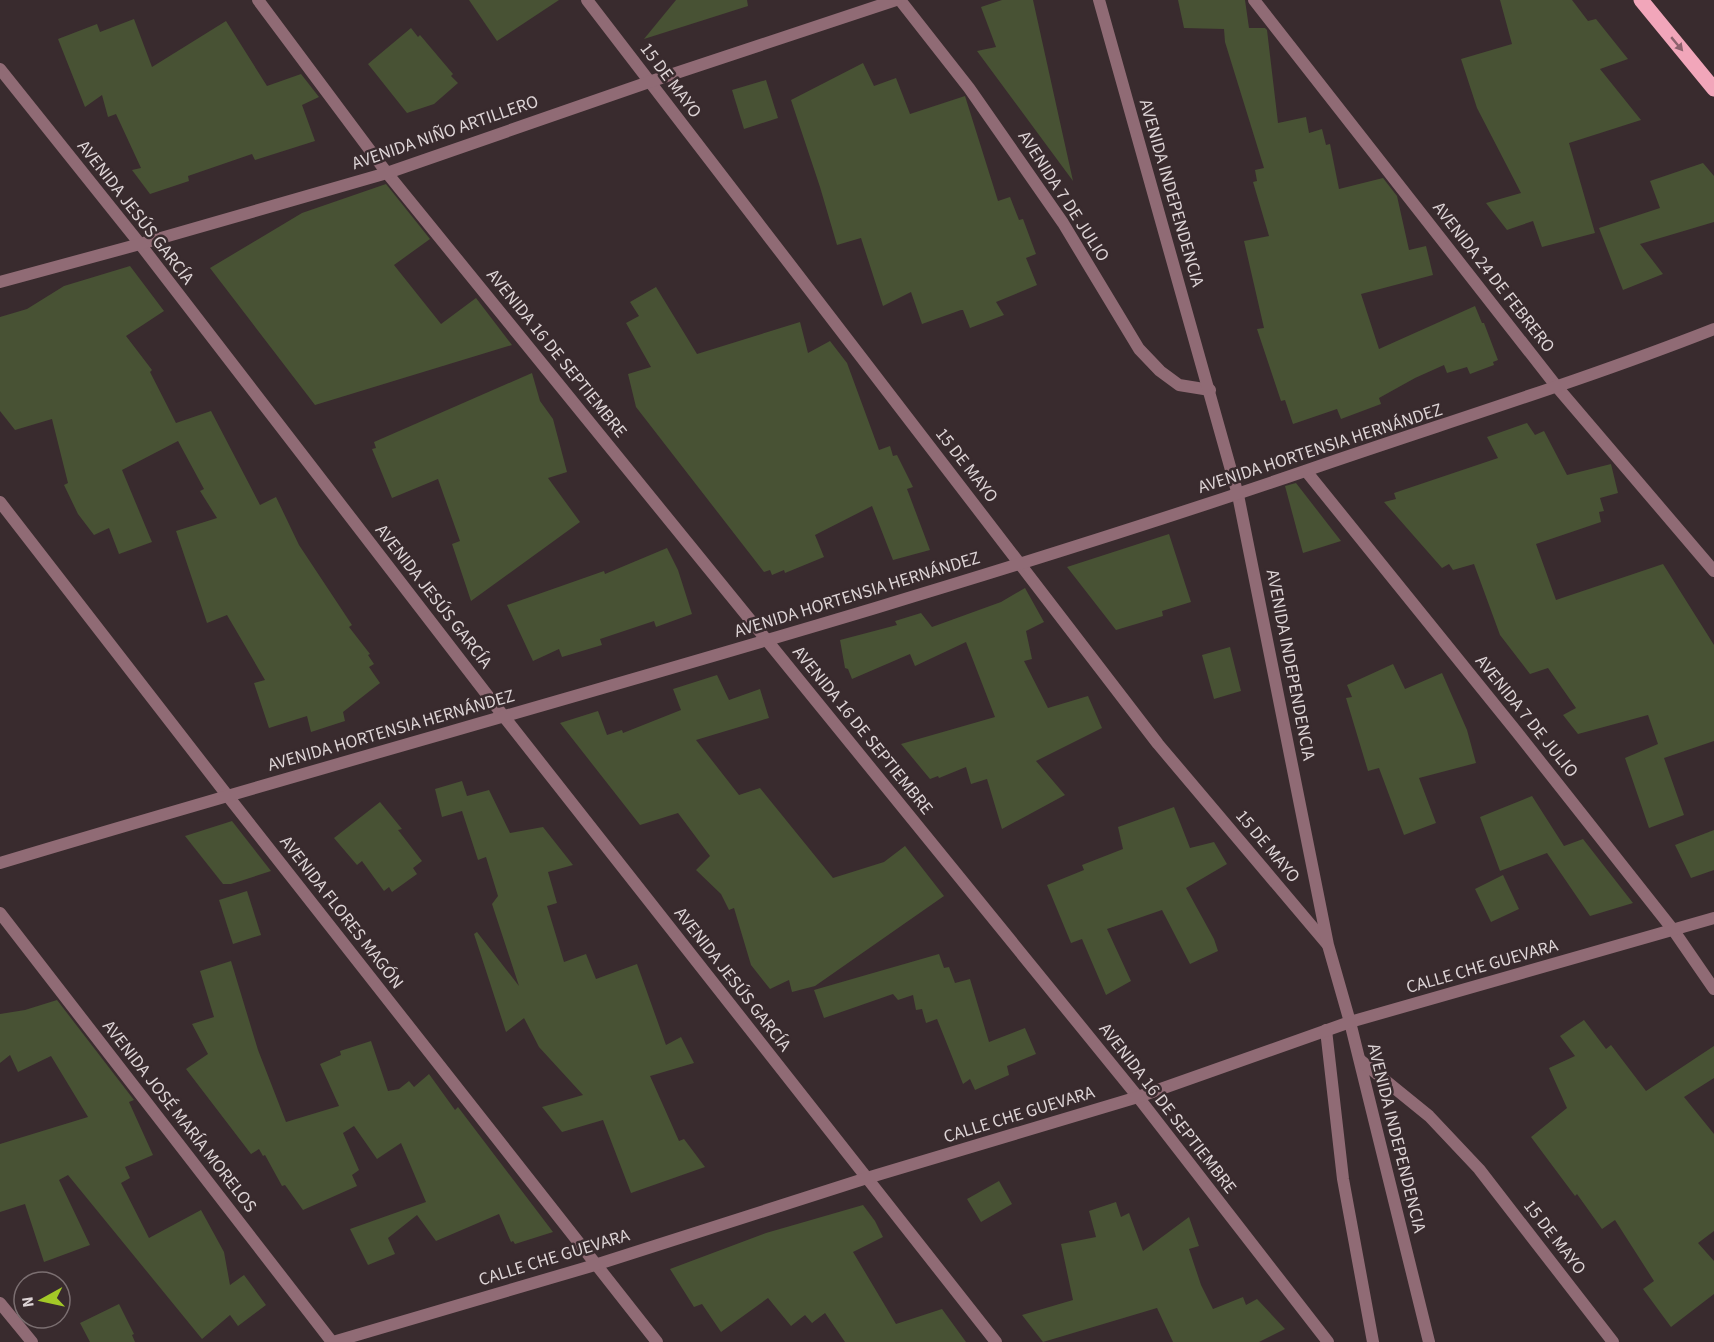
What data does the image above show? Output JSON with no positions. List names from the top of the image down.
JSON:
{
  "streets": {
    "street": [
      "15 DE MAYO",
      "AVENIDA NIÑO ARTILLERO",
      "AVENIDA INDEPENDENCIA",
      "AVENIDA 7 DE JULIO",
      "AVENIDA JESÚS GARCÍA",
      "AVENIDA 24 DE FEBRERO",
      "AVENIDA 16 DE SEPTIEMBRE",
      "AVENIDA HORTENSIA HERNÁNDEZ",
      "AVENIDA FLORES MAGÓN",
      "CALLE CHE GUEVARA",
      "AVENIDA JOSÉ MARÍA MORELOS"
    ]
  },
  "crossings": [
    ["15 DE MAYO", "AVENIDA NIÑO ARTILLERO"],
    ["15 DE MAYO", "AVENIDA INDEPENDENCIA"],
    ["15 DE MAYO", "AVENIDA HORTENSIA HERNÁNDEZ"],
    ["AVENIDA NIÑO ARTILLERO", "AVENIDA 7 DE JULIO"],
    ["AVENIDA NIÑO ARTILLERO", "AVENIDA JESÚS GARCÍA"],
    ["AVENIDA NIÑO ARTILLERO", "AVENIDA 16 DE SEPTIEMBRE"],
    ["AVENIDA INDEPENDENCIA", "AVENIDA 7 DE JULIO"],
    ["AVENIDA INDEPENDENCIA", "AVENIDA HORTENSIA HERNÁNDEZ"],
    ["AVENIDA INDEPENDENCIA", "CALLE CHE GUEVARA"],
    ["AVENIDA 7 DE JULIO", "AVENIDA HORTENSIA HERNÁNDEZ"],
    ["AVENIDA 7 DE JULIO", "CALLE CHE GUEVARA"],
    ["AVENIDA JESÚS GARCÍA", "AVENIDA HORTENSIA HERNÁNDEZ"],
    ["AVENIDA JESÚS GARCÍA", "CALLE CHE GUEVARA"],
    ["AVENIDA 24 DE FEBRERO", "AVENIDA HORTENSIA HERNÁNDEZ"],
    ["AVENIDA 16 DE SEPTIEMBRE", "AVENIDA HORTENSIA HERNÁNDEZ"],
    ["AVENIDA 16 DE SEPTIEMBRE", "CALLE CHE GUEVARA"],
    ["AVENIDA HORTENSIA HERNÁNDEZ", "AVENIDA FLORES MAGÓN"],
    ["AVENIDA FLORES MAGÓN", "CALLE CHE GUEVARA"],
    ["CALLE CHE GUEVARA", "AVENIDA JOSÉ MARÍA MORELOS"]
  ],
  "north": "left"
}
